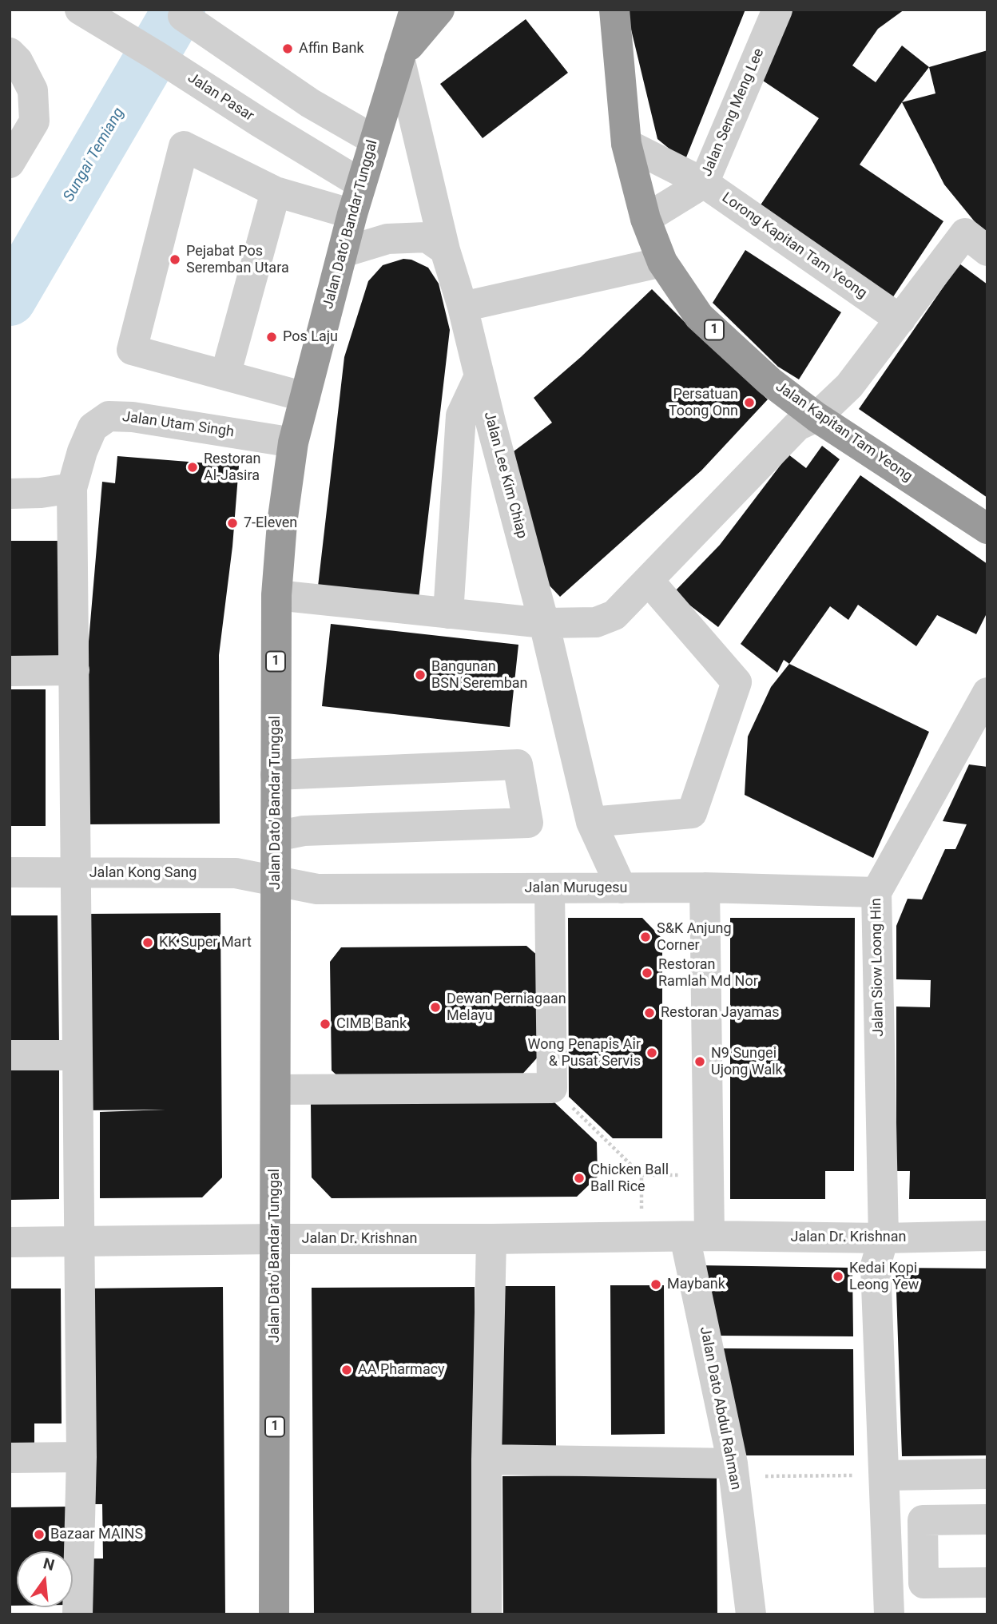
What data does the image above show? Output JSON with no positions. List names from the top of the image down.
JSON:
{
  "streets": {
    "highway": ["Jalan Dato' Bandar Tunggal", "1", "Jalan Kapitan Tam Yeong"],
    "street": [
      "Jalan Pasar",
      "Jalan Seng Meng Lee",
      "Lorong Kapitan Tam Yeong",
      "Jalan Utam Singh",
      "Jalan Lee Kim Chiap",
      "Jalan Kong Sang",
      "Jalan Murugesu",
      "Jalan Siow Loong Hin",
      "Jalan Dr. Krishnan",
      "Jalan Dato Abdul Rahman"
    ]
  },
  "crossings": [
    ["Jalan Pasar", "Jalan Dato' Bandar Tunggal"],
    ["Jalan Seng Meng Lee", "Lorong Kapitan Tam Yeong"],
    ["Jalan Seng Meng Lee", "Jalan Kapitan Tam Yeong"],
    ["Jalan Dato' Bandar Tunggal", "Jalan Utam Singh"],
    ["Jalan Dato' Bandar Tunggal", "Jalan Lee Kim Chiap"],
    ["Jalan Dato' Bandar Tunggal", "Jalan Kong Sang"],
    ["Jalan Dato' Bandar Tunggal", "Jalan Murugesu"],
    ["Jalan Dato' Bandar Tunggal", "Jalan Dr. Krishnan"],
    ["Lorong Kapitan Tam Yeong", "Jalan Kapitan Tam Yeong"],
    ["Jalan Utam Singh", "Jalan Kong Sang"],
    ["Jalan Utam Singh", "Jalan Dr. Krishnan"],
    ["Jalan Lee Kim Chiap", "Jalan Murugesu"],
    ["Jalan Kong Sang", "Jalan Murugesu"],
    ["Jalan Murugesu", "Jalan Siow Loong Hin"],
    ["Jalan Siow Loong Hin", "Jalan Dr. Krishnan"],
    ["Jalan Dr. Krishnan", "Jalan Dato Abdul Rahman"]
  ],
  "water": ["Sungai Temiang"],
  "places": [
    "Affin Bank",
    "Pejabat Pos Seremban Utara",
    "Pos Laju",
    "Persatuan Toong Onn",
    "Restoran Al-Jasira",
    "7-Eleven",
    "Bangunan BSN Seremban",
    "S&K Anjung Corner",
    "KK Super Mart",
    "Restoran Ramlah Md Nor",
    "Dewan Perniagaan Melayu",
    "Restoran Jayamas",
    "CIMB Bank",
    "Wong Penapis Air & Pusat Servis",
    "N9 Sungei Ujong Walk",
    "Chicken Ball Ball Rice",
    "Kedai Kopi Leong Yew",
    "Maybank",
    "AA Pharmacy",
    "Bazaar MAINS"
  ],
  "north": "top"
}
